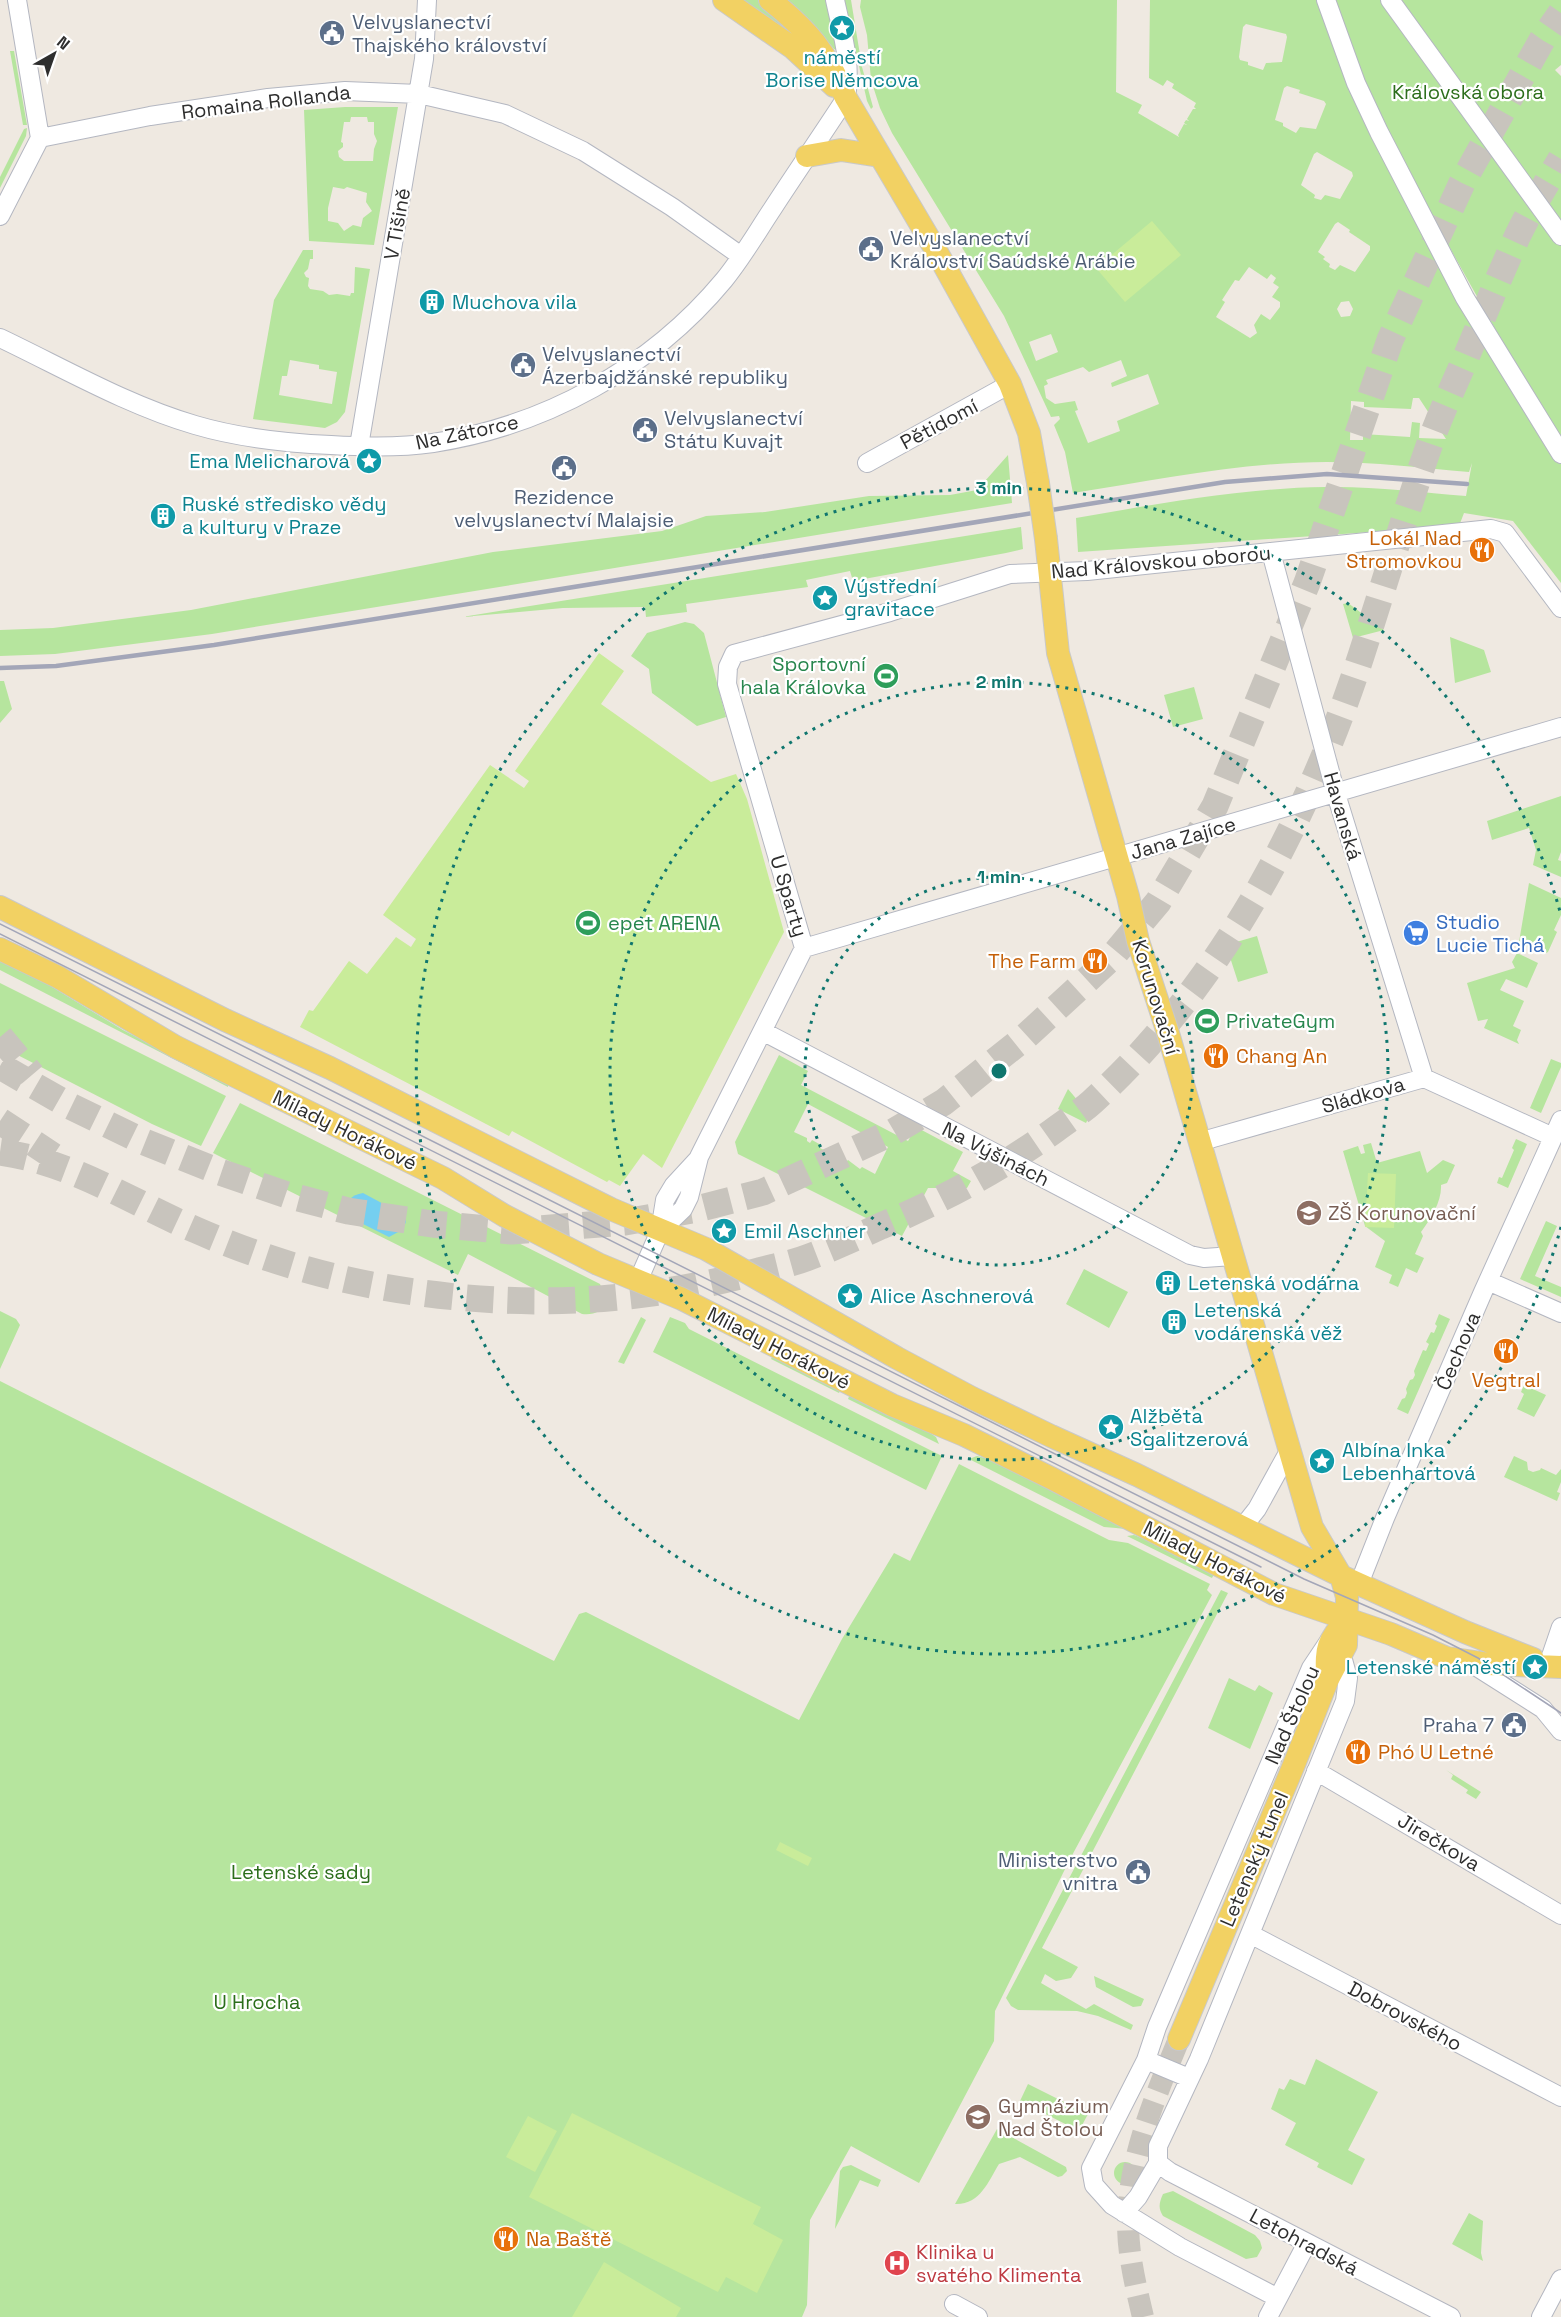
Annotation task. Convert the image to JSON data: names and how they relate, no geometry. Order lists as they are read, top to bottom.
{
  "streets": {
    "main road": ["Korunovační", "Milady Horákové", "Letenský tunel"],
    "street": [
      "Romaina Rollanda",
      "V Tišině",
      "Pětidomí",
      "Na Zátorce",
      "Nad Královskou oborou",
      "Havanská",
      "Jana Zajíce",
      "U Sparty",
      "Sládkova",
      "Na Výšinách",
      "Čechova",
      "Nad Štolou",
      "Jirečkova",
      "Dobrovského",
      "Letohradská"
    ]
  },
  "crossings": [
    ["Romaina Rollanda", "V Tišině"],
    ["Romaina Rollanda", "Na Zátorce"],
    ["V Tišině", "Na Zátorce"],
    ["Pětidomí", "Korunovační"],
    ["Na Zátorce", "Korunovační"],
    ["Nad Královskou oborou", "Havanská"],
    ["Nad Královskou oborou", "U Sparty"],
    ["Nad Královskou oborou", "Korunovační"],
    ["Havanská", "Jana Zajíce"],
    ["Havanská", "Sládkova"],
    ["Jana Zajíce", "U Sparty"],
    ["Jana Zajíce", "Korunovační"],
    ["U Sparty", "Milady Horákové"],
    ["U Sparty", "Na Výšinách"],
    ["Korunovační", "Sládkova"],
    ["Korunovační", "Milady Horákové"],
    ["Korunovační", "Na Výšinách"],
    ["Korunovační", "Čechova"],
    ["Korunovační", "Letenský tunel"],
    ["Sládkova", "Čechova"],
    ["Milady Horákové", "Letenský tunel"],
    ["Nad Štolou", "Jirečkova"],
    ["Nad Štolou", "Letenský tunel"],
    ["Nad Štolou", "Dobrovského"],
    ["Nad Štolou", "Letohradská"]
  ],
  "parks": ["Královská obora", "Letenské sady", "U Hrocha"],
  "places": {
    "place": [
      "náměstí Borise Němcova",
      "Ema Melicharová",
      "Výstřední gravitace",
      "Emil Aschner",
      "Alice Aschnerová",
      "Alžběta Sgalitzerová",
      "Albína Inka Lebenhartová",
      "Letenské náměstí"
    ],
    "public building": [
      "Velvyslanectví Thajského království",
      "Velvyslanectví Království Saúdské Arábie",
      "Velvyslanectví Ázerbajdžánské republiky",
      "Velvyslanectví Státu Kuvajt",
      "Rezidence velvyslanectví Malajsie",
      "Praha 7",
      "Ministerstvo vnitra"
    ],
    "building": [
      "Muchova vila",
      "Ruské středisko vědy a kultury v Praze",
      "Letenská vodárna",
      "Letenská vodárenská věž"
    ],
    "restaurant": [
      "Lokál Nad Stromovkou",
      "The Farm",
      "Chang An",
      "Vegtral",
      "Phó U Letné",
      "Na Baště"
    ],
    "sports": ["Sportovní hala Královka", "epet ARENA", "PrivateGym"],
    "supermarket": ["Studio Lucie Tichá"],
    "school or university": ["ZŠ Korunovační", "Gymnázium Nad Štolou"],
    "hospital": ["Klinika u svatého Klimenta"]
  },
  "north": "top right",
  "rings": ["3 min", "2 min", "1 min"]
}
